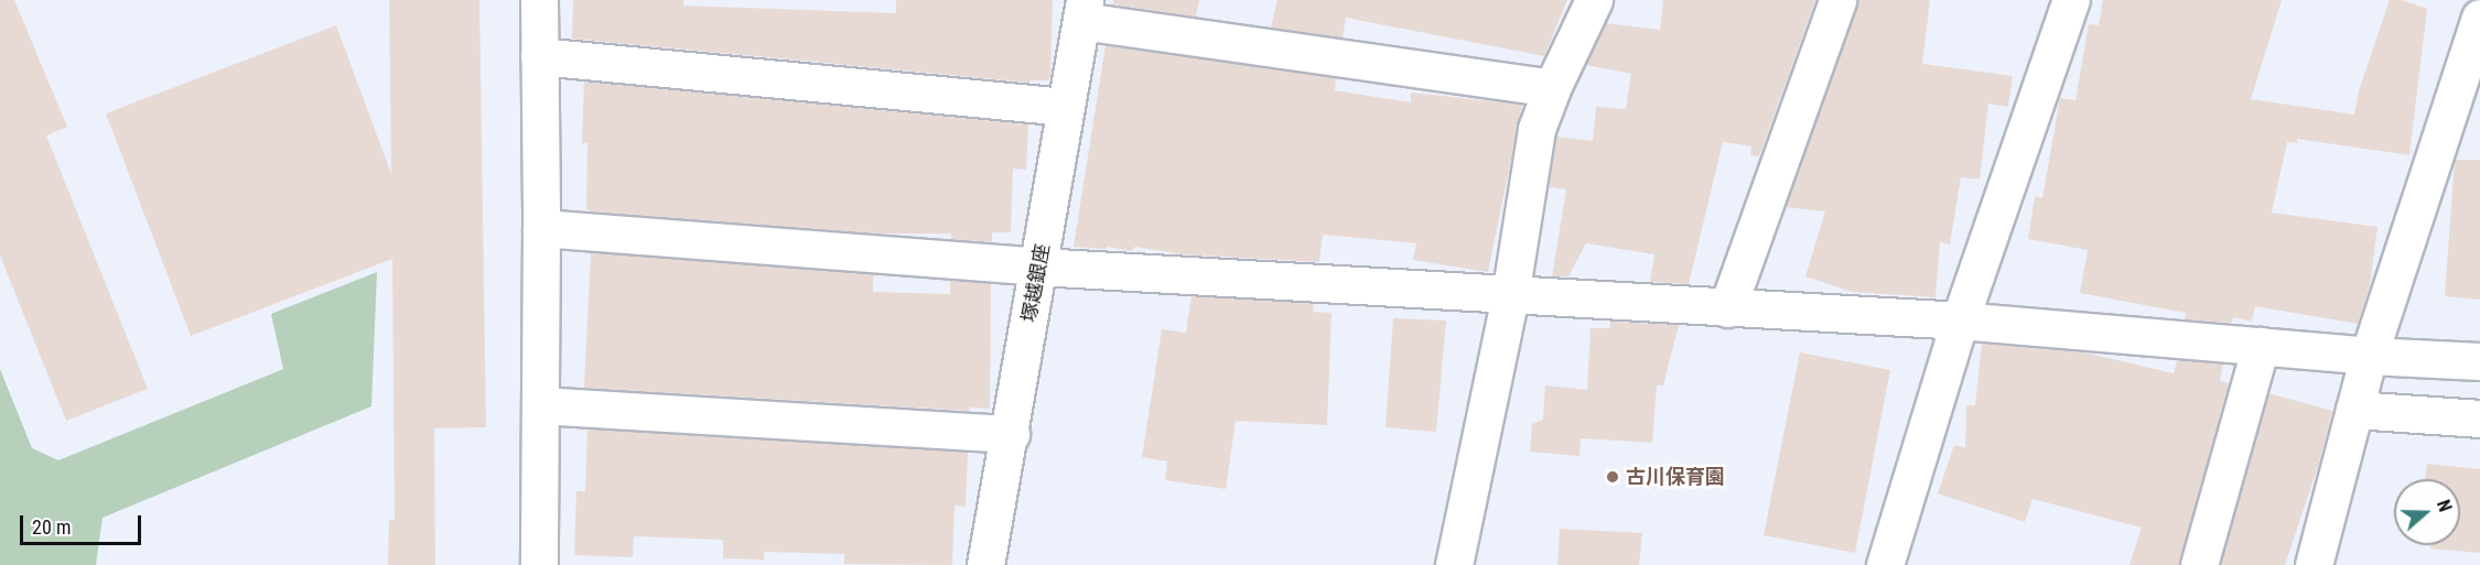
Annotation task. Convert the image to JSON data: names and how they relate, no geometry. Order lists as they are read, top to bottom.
{
  "streets": {
    "street": ["塚越銀座"]
  },
  "places": ["古川保育園"],
  "scale_bar": "20 m",
  "north": "right"
}
